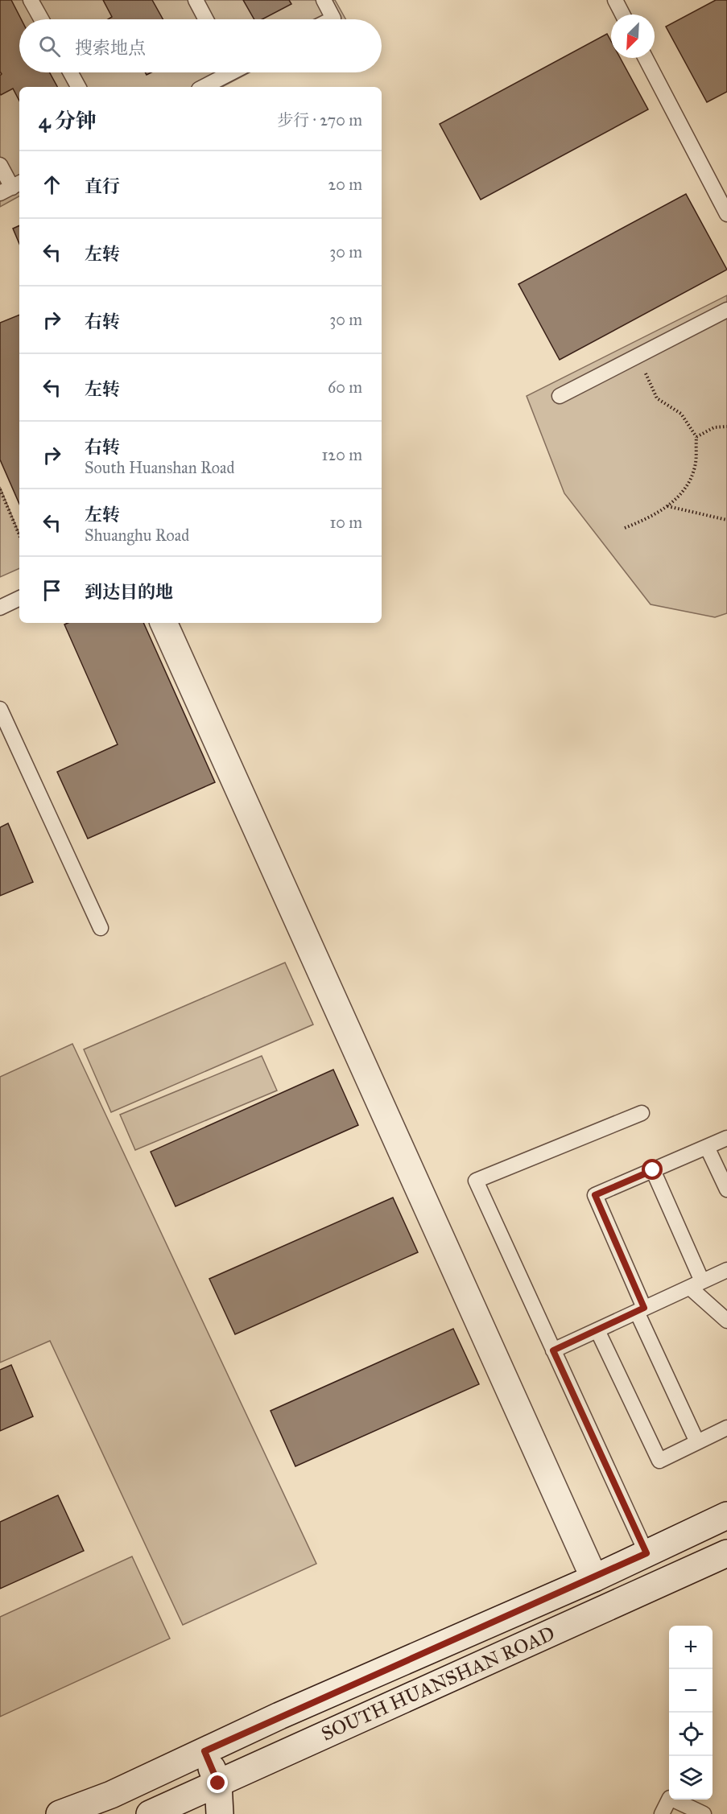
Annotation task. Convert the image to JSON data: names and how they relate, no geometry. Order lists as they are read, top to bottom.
{
  "streets": {
    "main road": ["SOUTH HUANSHAN ROAD"]
  },
  "north": "bottom left",
  "page": {
    "search": "搜索地点",
    "heading": ["4 分钟", "步行 · 270 m"],
    "list": [
      ["直行", "20 m"],
      ["左转", "30 m"],
      ["右转", "30 m"],
      ["左转", "60 m"],
      ["右转", "South Huanshan Road", "120 m"],
      ["左转", "Shuanghu Road", "10 m"],
      "到达目的地"
    ],
    "map_buttons": ["+", "−"]
  }
}
